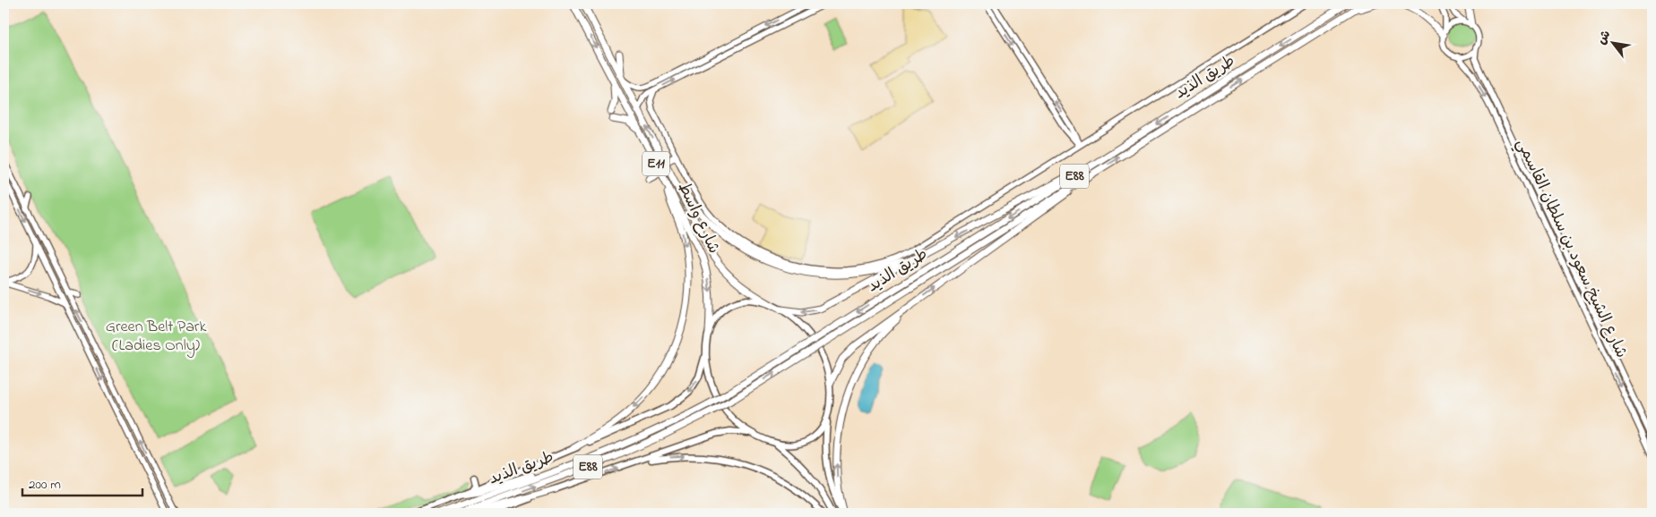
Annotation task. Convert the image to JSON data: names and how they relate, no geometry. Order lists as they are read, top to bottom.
{
  "streets": {
    "highway": [
      "طريق الذيد",
      "E11",
      "E88",
      "شارع واسط"
    ],
    "main road": ["شارع الشيخ سعود بن سلطان القاسمي"]
  },
  "parks": ["Green Belt Park (Ladies Only)"],
  "scale_bar": "200 m",
  "north": "top left"
}
